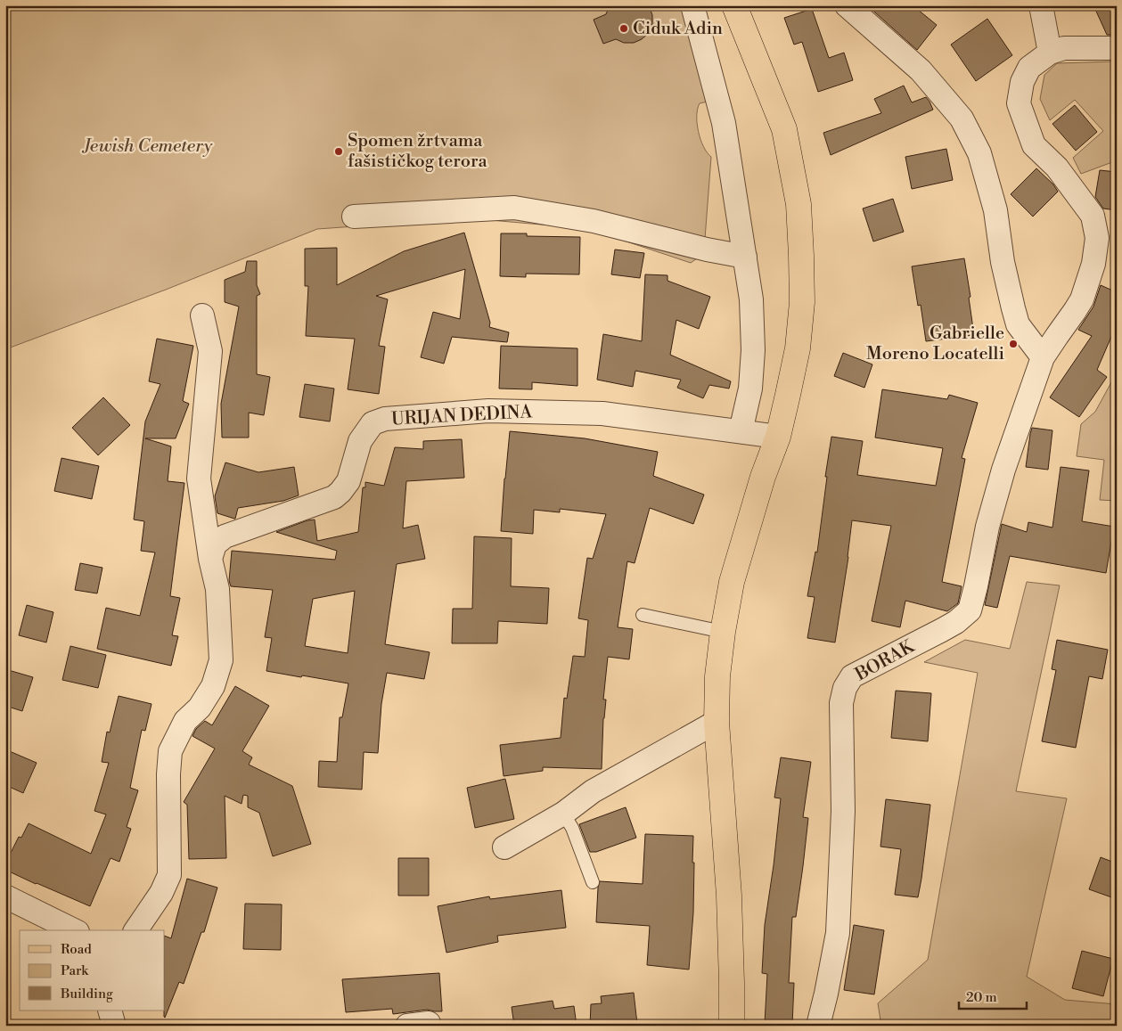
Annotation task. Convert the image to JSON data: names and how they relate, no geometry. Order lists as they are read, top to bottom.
{
  "streets": {
    "street": ["URIJAN DEDINA", "BORAK"]
  },
  "parks": ["Jewish Cemetery"],
  "places": ["Ciduk Adin", "Spomen žrtvama fašističkog terora", "Gabrielle Moreno Locatelli"],
  "legend": ["Road", "Park", "Building"],
  "scale_bar": "20 m"
}
